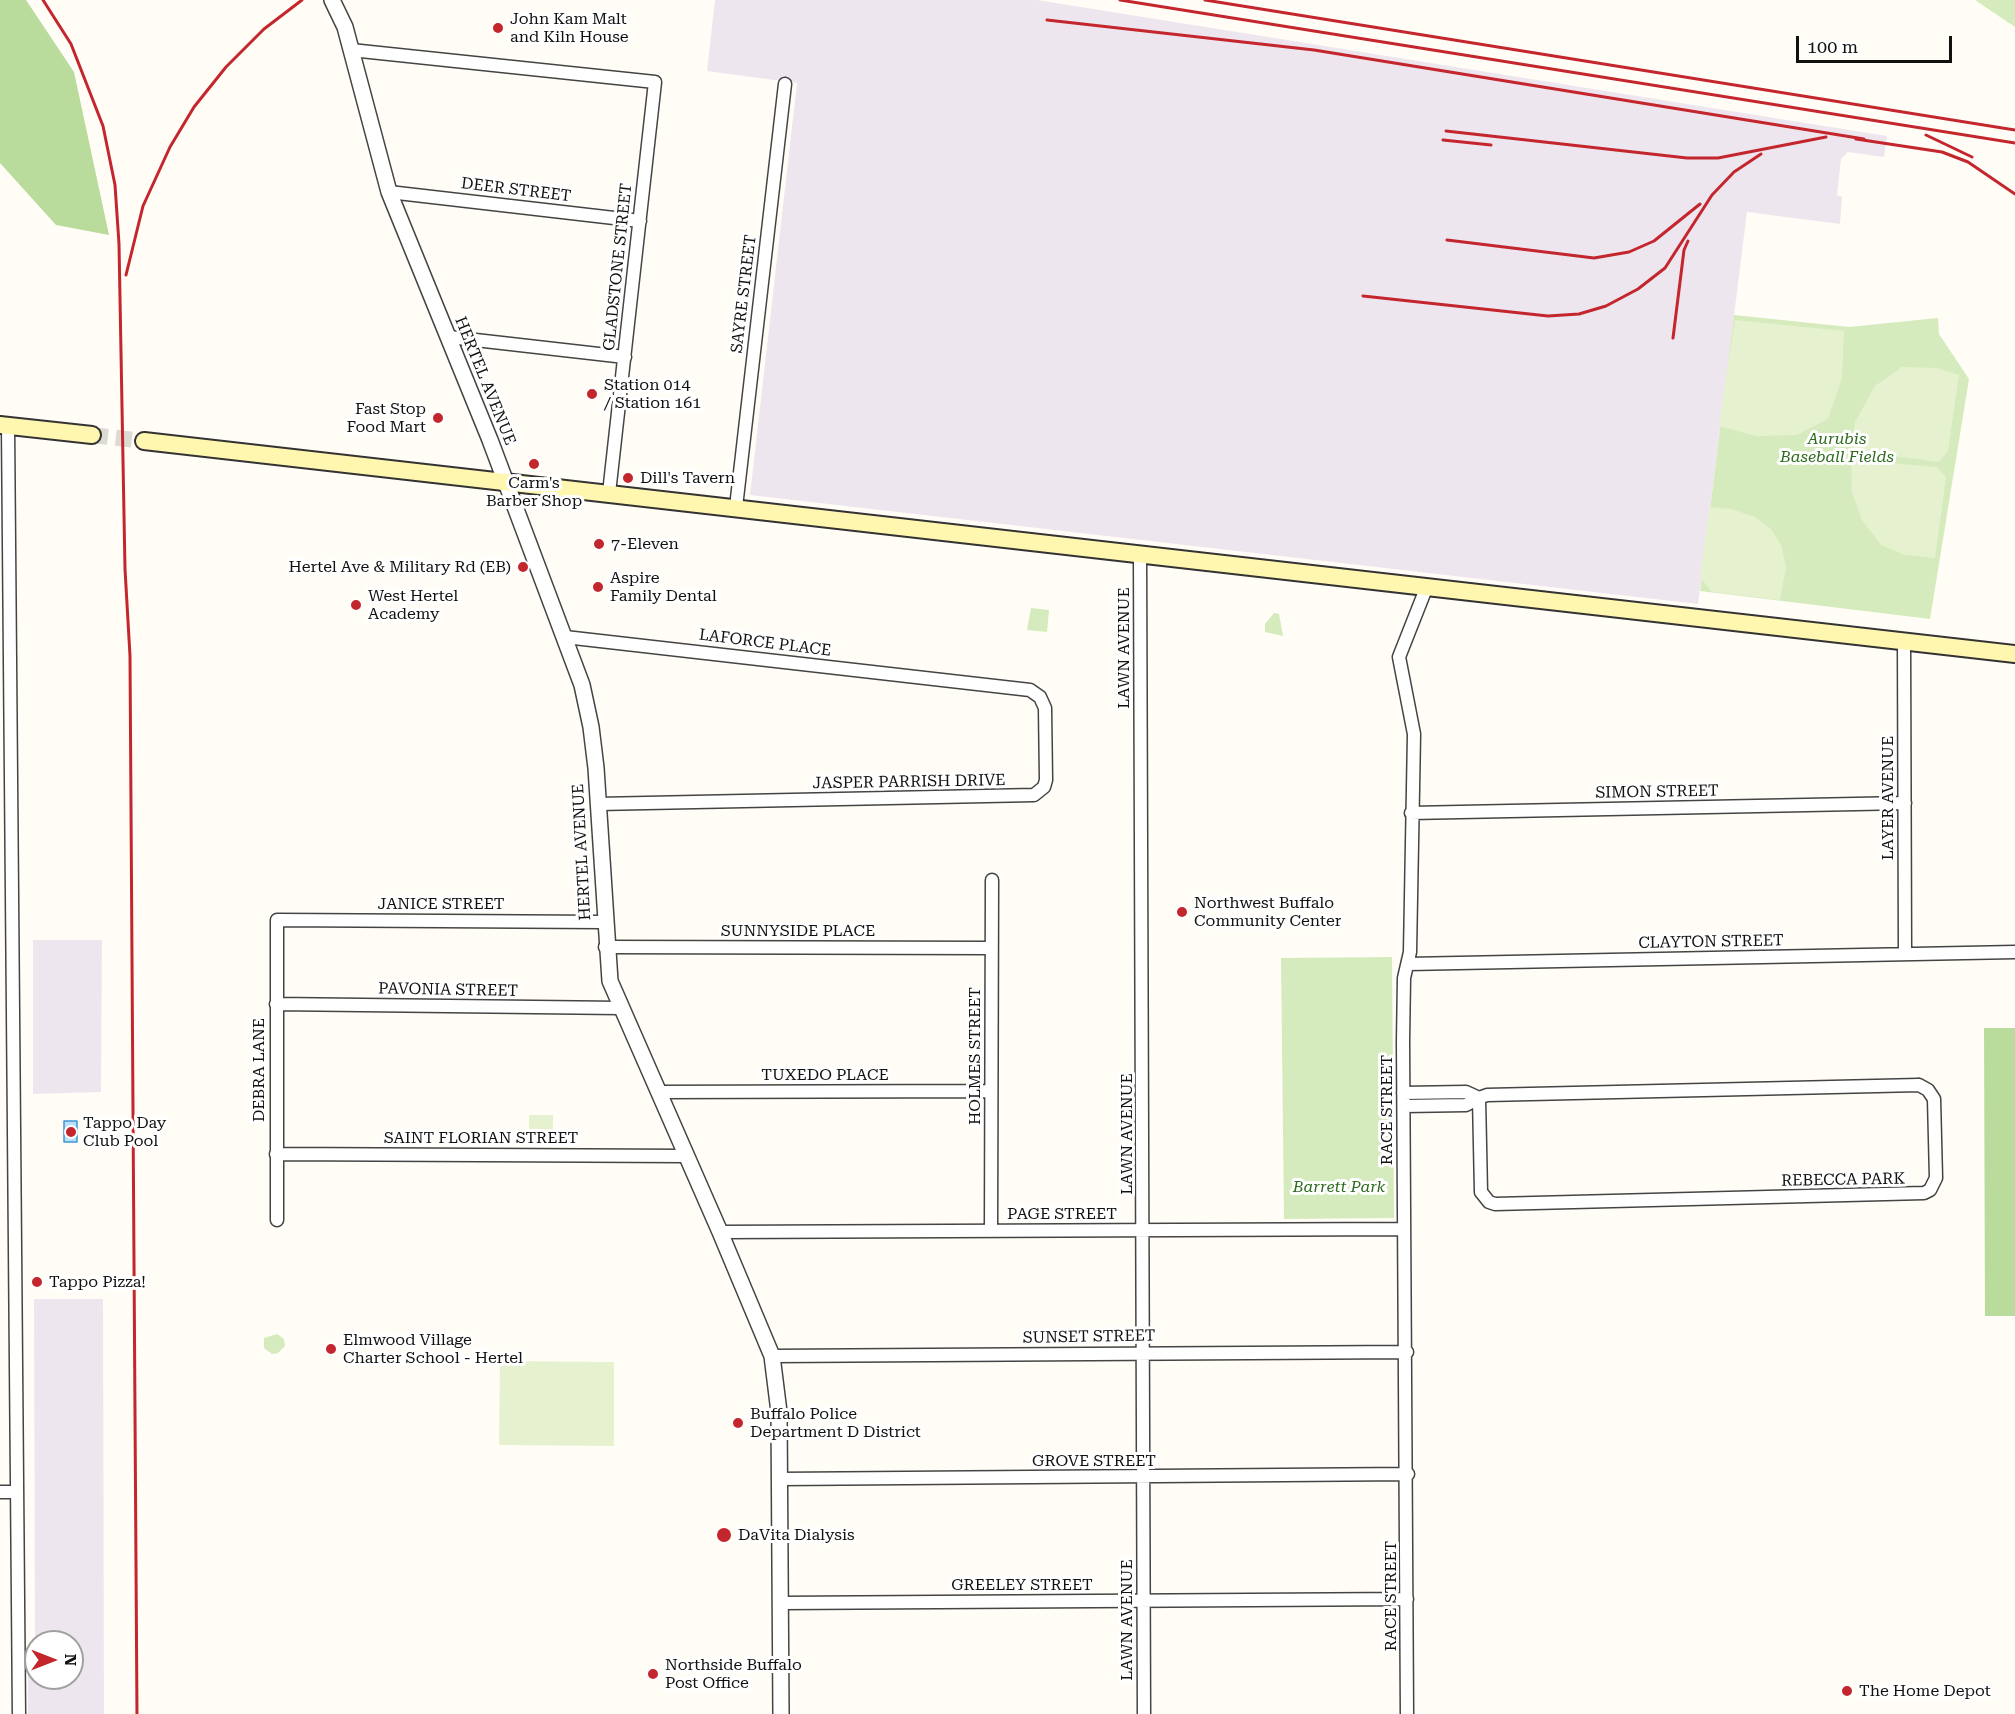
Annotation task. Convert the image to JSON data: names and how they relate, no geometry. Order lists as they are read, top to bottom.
{
  "streets": {
    "street": [
      "DEER STREET",
      "GLADSTONE STREET",
      "SAYRE STREET",
      "HERTEL AVENUE",
      "LAFORCE PLACE",
      "LAWN AVENUE",
      "JASPER PARRISH DRIVE",
      "SIMON STREET",
      "LAYER AVENUE",
      "JANICE STREET",
      "SUNNYSIDE PLACE",
      "CLAYTON STREET",
      "PAVONIA STREET",
      "HOLMES STREET",
      "DEBRA LANE",
      "TUXEDO PLACE",
      "RACE STREET",
      "SAINT FLORIAN STREET",
      "REBECCA PARK",
      "PAGE STREET",
      "SUNSET STREET",
      "GROVE STREET",
      "GREELEY STREET"
    ]
  },
  "crossings": [
    ["DEER STREET", "GLADSTONE STREET"],
    ["DEER STREET", "HERTEL AVENUE"],
    ["GLADSTONE STREET", "HERTEL AVENUE"],
    ["HERTEL AVENUE", "LAFORCE PLACE"],
    ["HERTEL AVENUE", "JASPER PARRISH DRIVE"],
    ["HERTEL AVENUE", "JANICE STREET"],
    ["HERTEL AVENUE", "SUNNYSIDE PLACE"],
    ["HERTEL AVENUE", "PAVONIA STREET"],
    ["HERTEL AVENUE", "TUXEDO PLACE"],
    ["HERTEL AVENUE", "SAINT FLORIAN STREET"],
    ["HERTEL AVENUE", "PAGE STREET"],
    ["HERTEL AVENUE", "SUNSET STREET"],
    ["HERTEL AVENUE", "GROVE STREET"],
    ["HERTEL AVENUE", "GREELEY STREET"],
    ["LAFORCE PLACE", "JASPER PARRISH DRIVE"],
    ["LAWN AVENUE", "PAGE STREET"],
    ["LAWN AVENUE", "SUNSET STREET"],
    ["LAWN AVENUE", "GROVE STREET"],
    ["LAWN AVENUE", "GREELEY STREET"],
    ["SIMON STREET", "LAYER AVENUE"],
    ["SIMON STREET", "RACE STREET"],
    ["LAYER AVENUE", "CLAYTON STREET"],
    ["JANICE STREET", "DEBRA LANE"],
    ["SUNNYSIDE PLACE", "HOLMES STREET"],
    ["CLAYTON STREET", "RACE STREET"],
    ["PAVONIA STREET", "DEBRA LANE"],
    ["HOLMES STREET", "TUXEDO PLACE"],
    ["HOLMES STREET", "PAGE STREET"],
    ["DEBRA LANE", "SAINT FLORIAN STREET"],
    ["RACE STREET", "REBECCA PARK"],
    ["RACE STREET", "PAGE STREET"],
    ["RACE STREET", "SUNSET STREET"],
    ["RACE STREET", "GROVE STREET"],
    ["RACE STREET", "GREELEY STREET"]
  ],
  "parks": ["Aurubis Baseball Fields", "Barrett Park"],
  "places": [
    "John Kam Malt and Kiln House",
    "Station 014 / Station 161",
    "Fast Stop Food Mart",
    "Carm's Barber Shop",
    "Dill's Tavern",
    "7-Eleven",
    "Hertel Ave & Military Rd (EB)",
    "Aspire Family Dental",
    "West Hertel Academy",
    "Northwest Buffalo Community Center",
    "Tappo Day Club Pool",
    "Tappo Pizza!",
    "Elmwood Village Charter School - Hertel",
    "Buffalo Police Department D District",
    "DaVita Dialysis",
    "Northside Buffalo Post Office",
    "The Home Depot"
  ],
  "scale_bar": "100 m",
  "north": "right"
}
